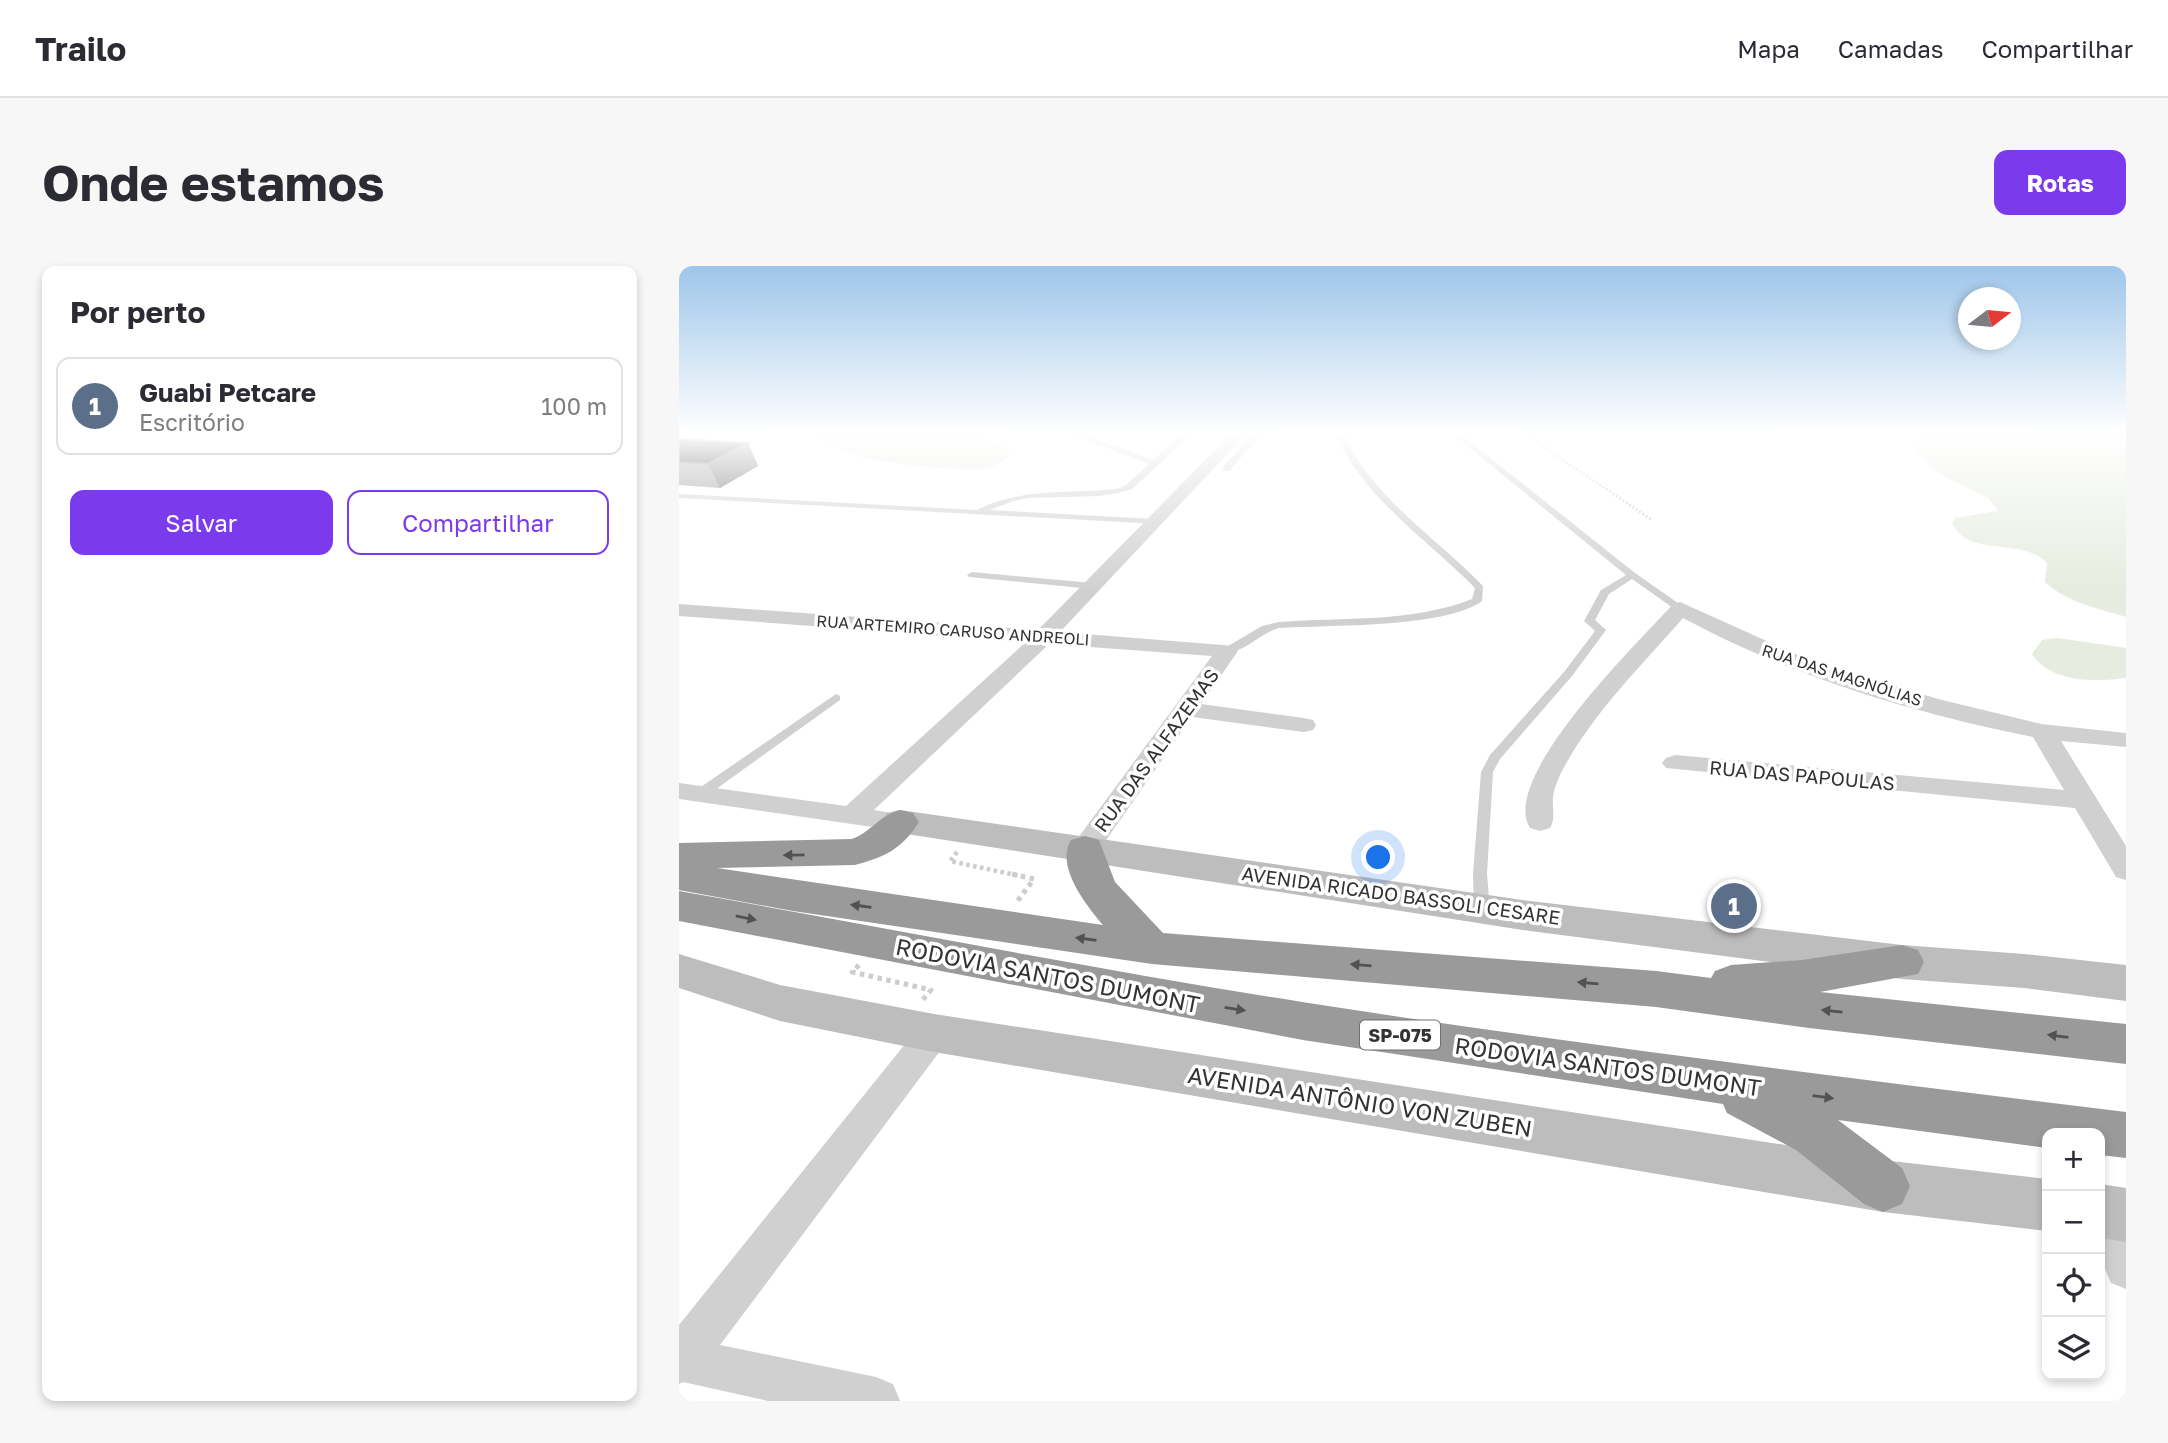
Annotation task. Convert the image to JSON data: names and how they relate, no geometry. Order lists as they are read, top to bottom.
{
  "streets": {
    "highway": ["RODOVIA SANTOS DUMONT", "SP-075"],
    "street": [
      "RUA ARTEMIRO CARUSO ANDREOLI",
      "RUA DAS MAGNÓLIAS",
      "RUA DAS ALFAZEMAS",
      "RUA DAS PAPOULAS",
      "AVENIDA RICADO BASSOLI CESARE",
      "AVENIDA ANTÔNIO VON ZUBEN"
    ]
  },
  "crossings": [
    ["RUA ARTEMIRO CARUSO ANDREOLI", "RUA DAS ALFAZEMAS"],
    ["RUA DAS ALFAZEMAS", "AVENIDA RICADO BASSOLI CESARE"]
  ],
  "north": "right",
  "page": {
    "header": "Trailo",
    "nav": ["Mapa", "Camadas", "Compartilhar"],
    "buttons": [
      "Rotas",
      ["Salvar", "Compartilhar"]
    ],
    "title": "Onde estamos",
    "heading": "Por perto",
    "list": [
      {
        "mark": "1",
        "name": "Guabi Petcare",
        "note": "Escritório",
        "value": "100 m"
      }
    ],
    "pins": "1",
    "map_buttons": ["+", "−"]
  }
}
